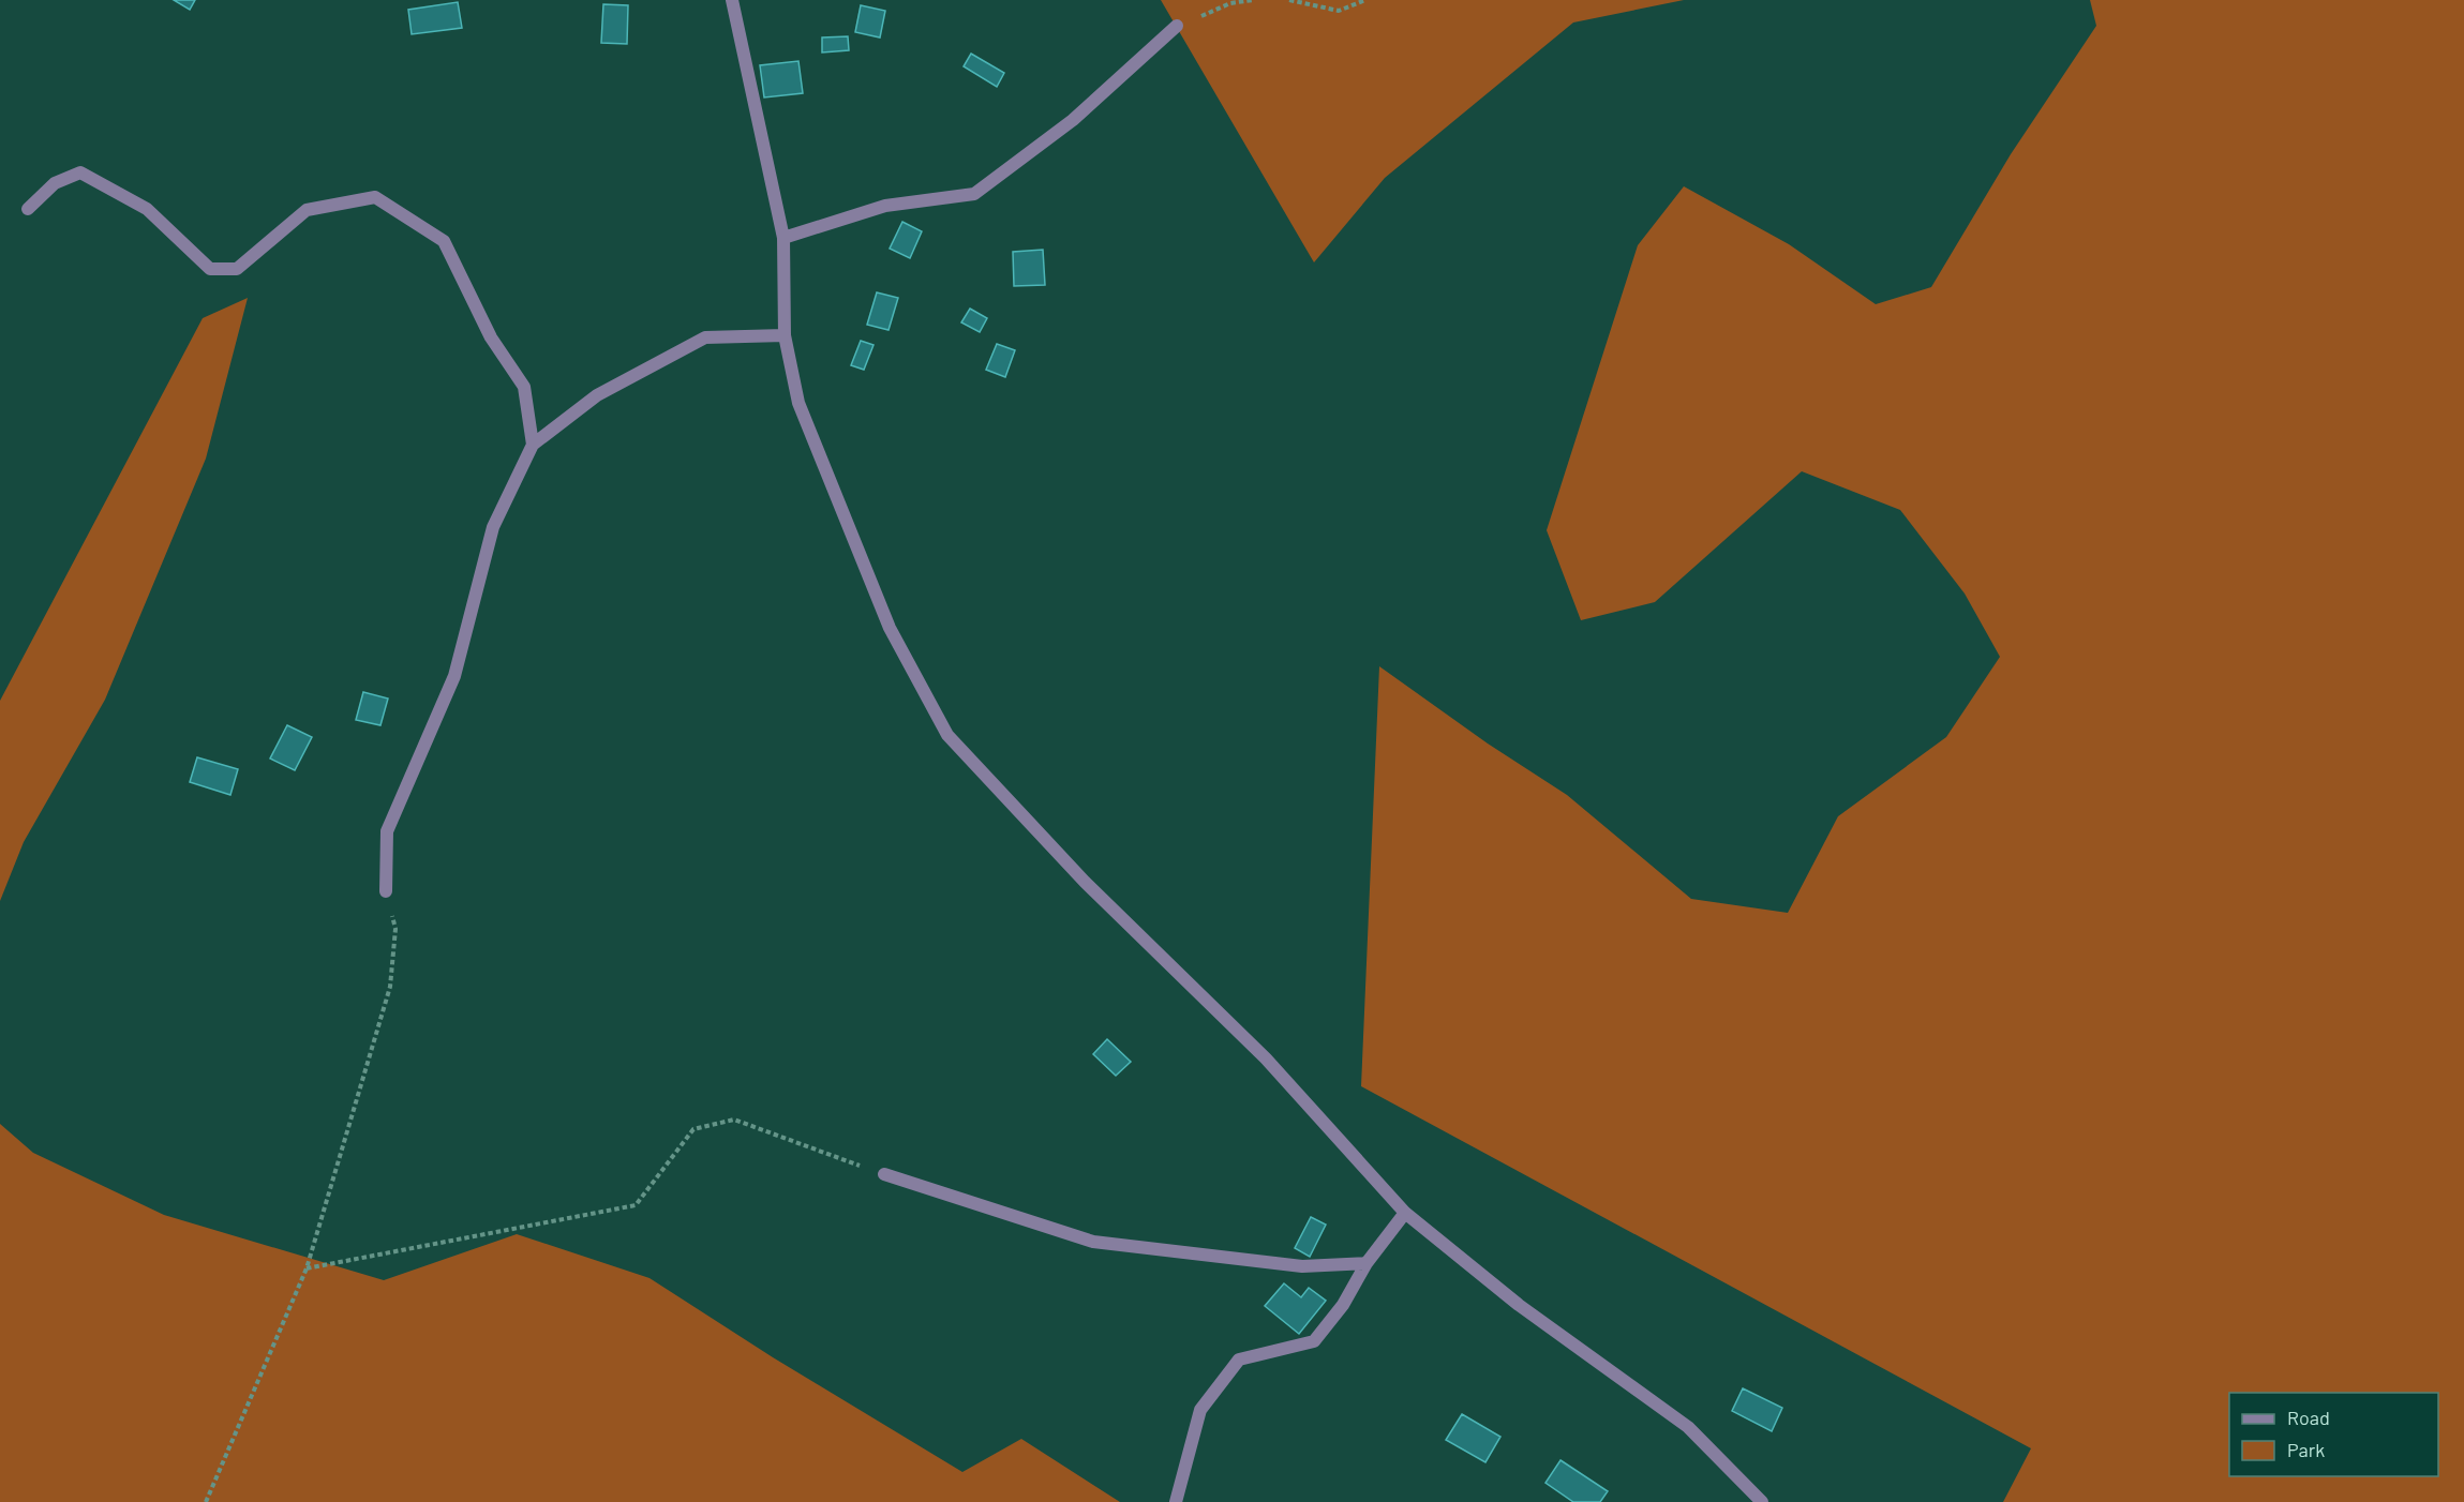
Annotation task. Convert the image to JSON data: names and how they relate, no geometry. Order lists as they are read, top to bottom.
{
  "legend": ["Road", "Park"]
}
